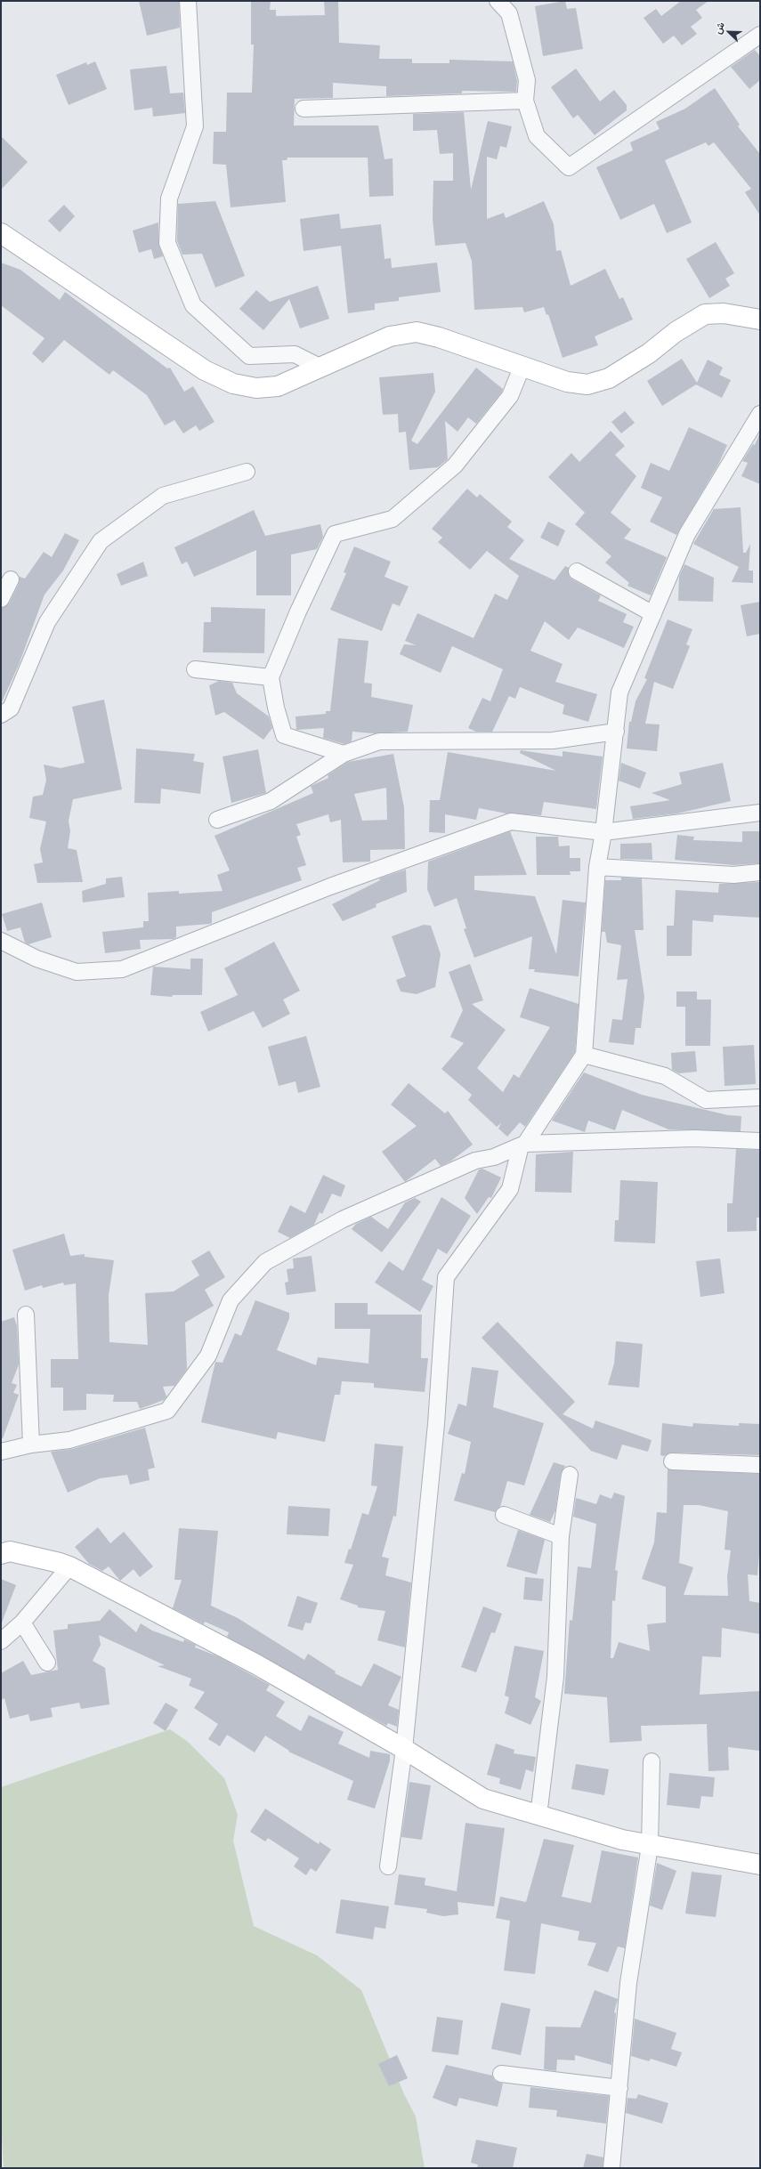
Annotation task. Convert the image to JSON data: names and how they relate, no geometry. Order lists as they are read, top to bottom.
{
  "north": "top left"
}
